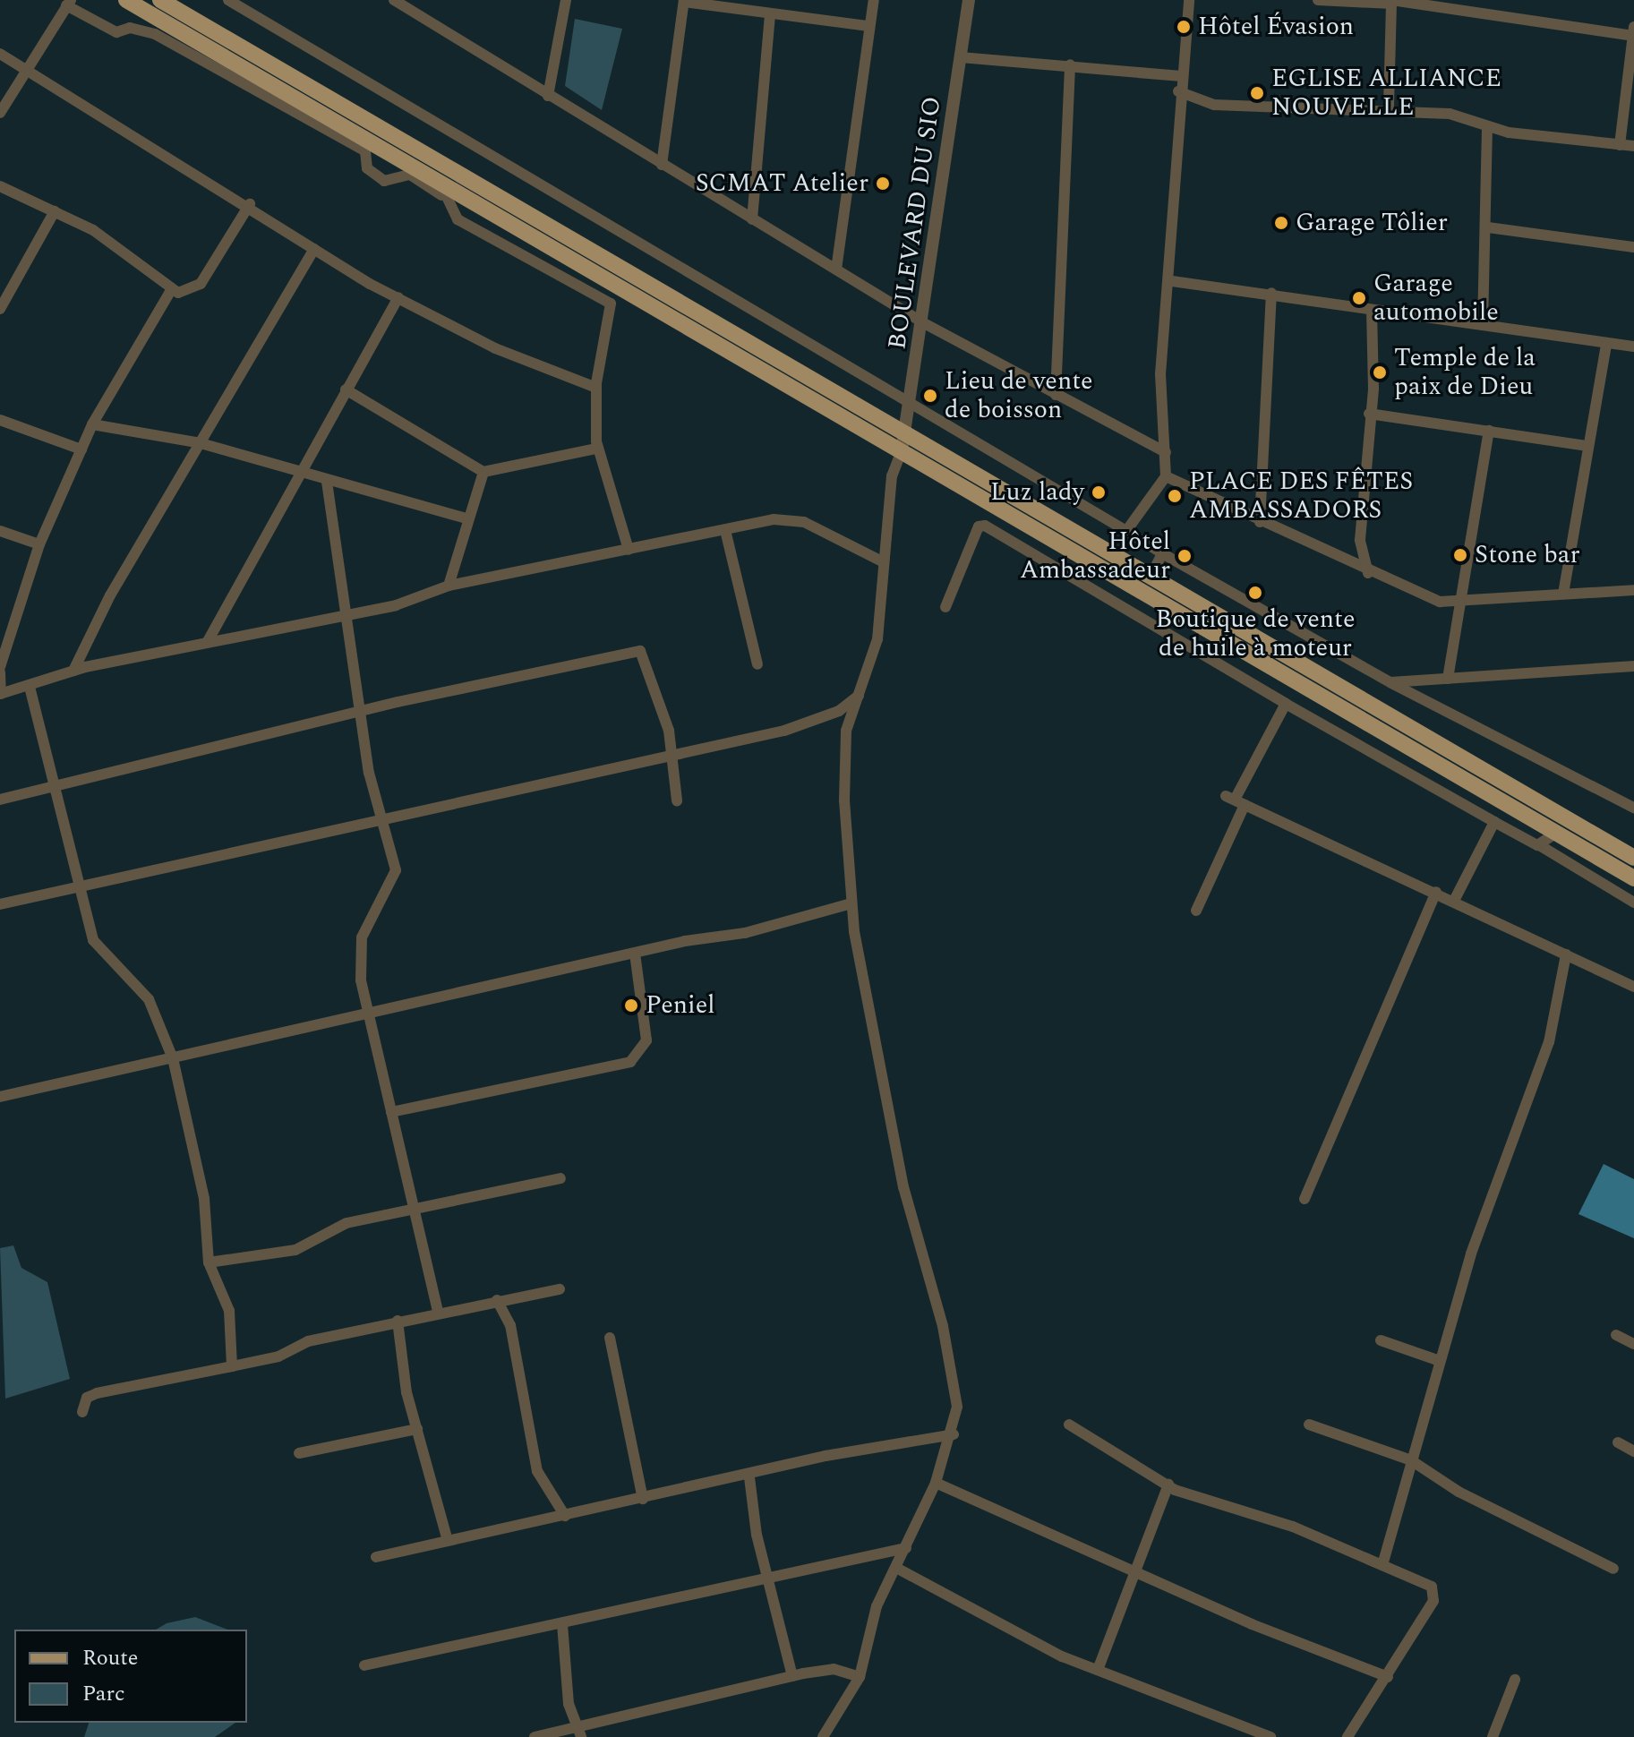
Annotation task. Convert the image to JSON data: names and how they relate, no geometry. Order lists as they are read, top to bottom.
{
  "streets": {
    "street": ["BOULEVARD DU SIO"]
  },
  "places": [
    "Hôtel Évasion",
    "EGLISE ALLIANCE NOUVELLE",
    "SCMAT Atelier",
    "Garage Tôlier",
    "Garage automobile",
    "Temple de la paix de Dieu",
    "Lieu de vente de boisson",
    "Luz lady",
    "PLACE DES FÊTES AMBASSADORS",
    "Stone bar",
    "Hôtel Ambassadeur",
    "Boutique de vente de huile à moteur",
    "Peniel"
  ],
  "legend": ["Route", "Parc"]
}
